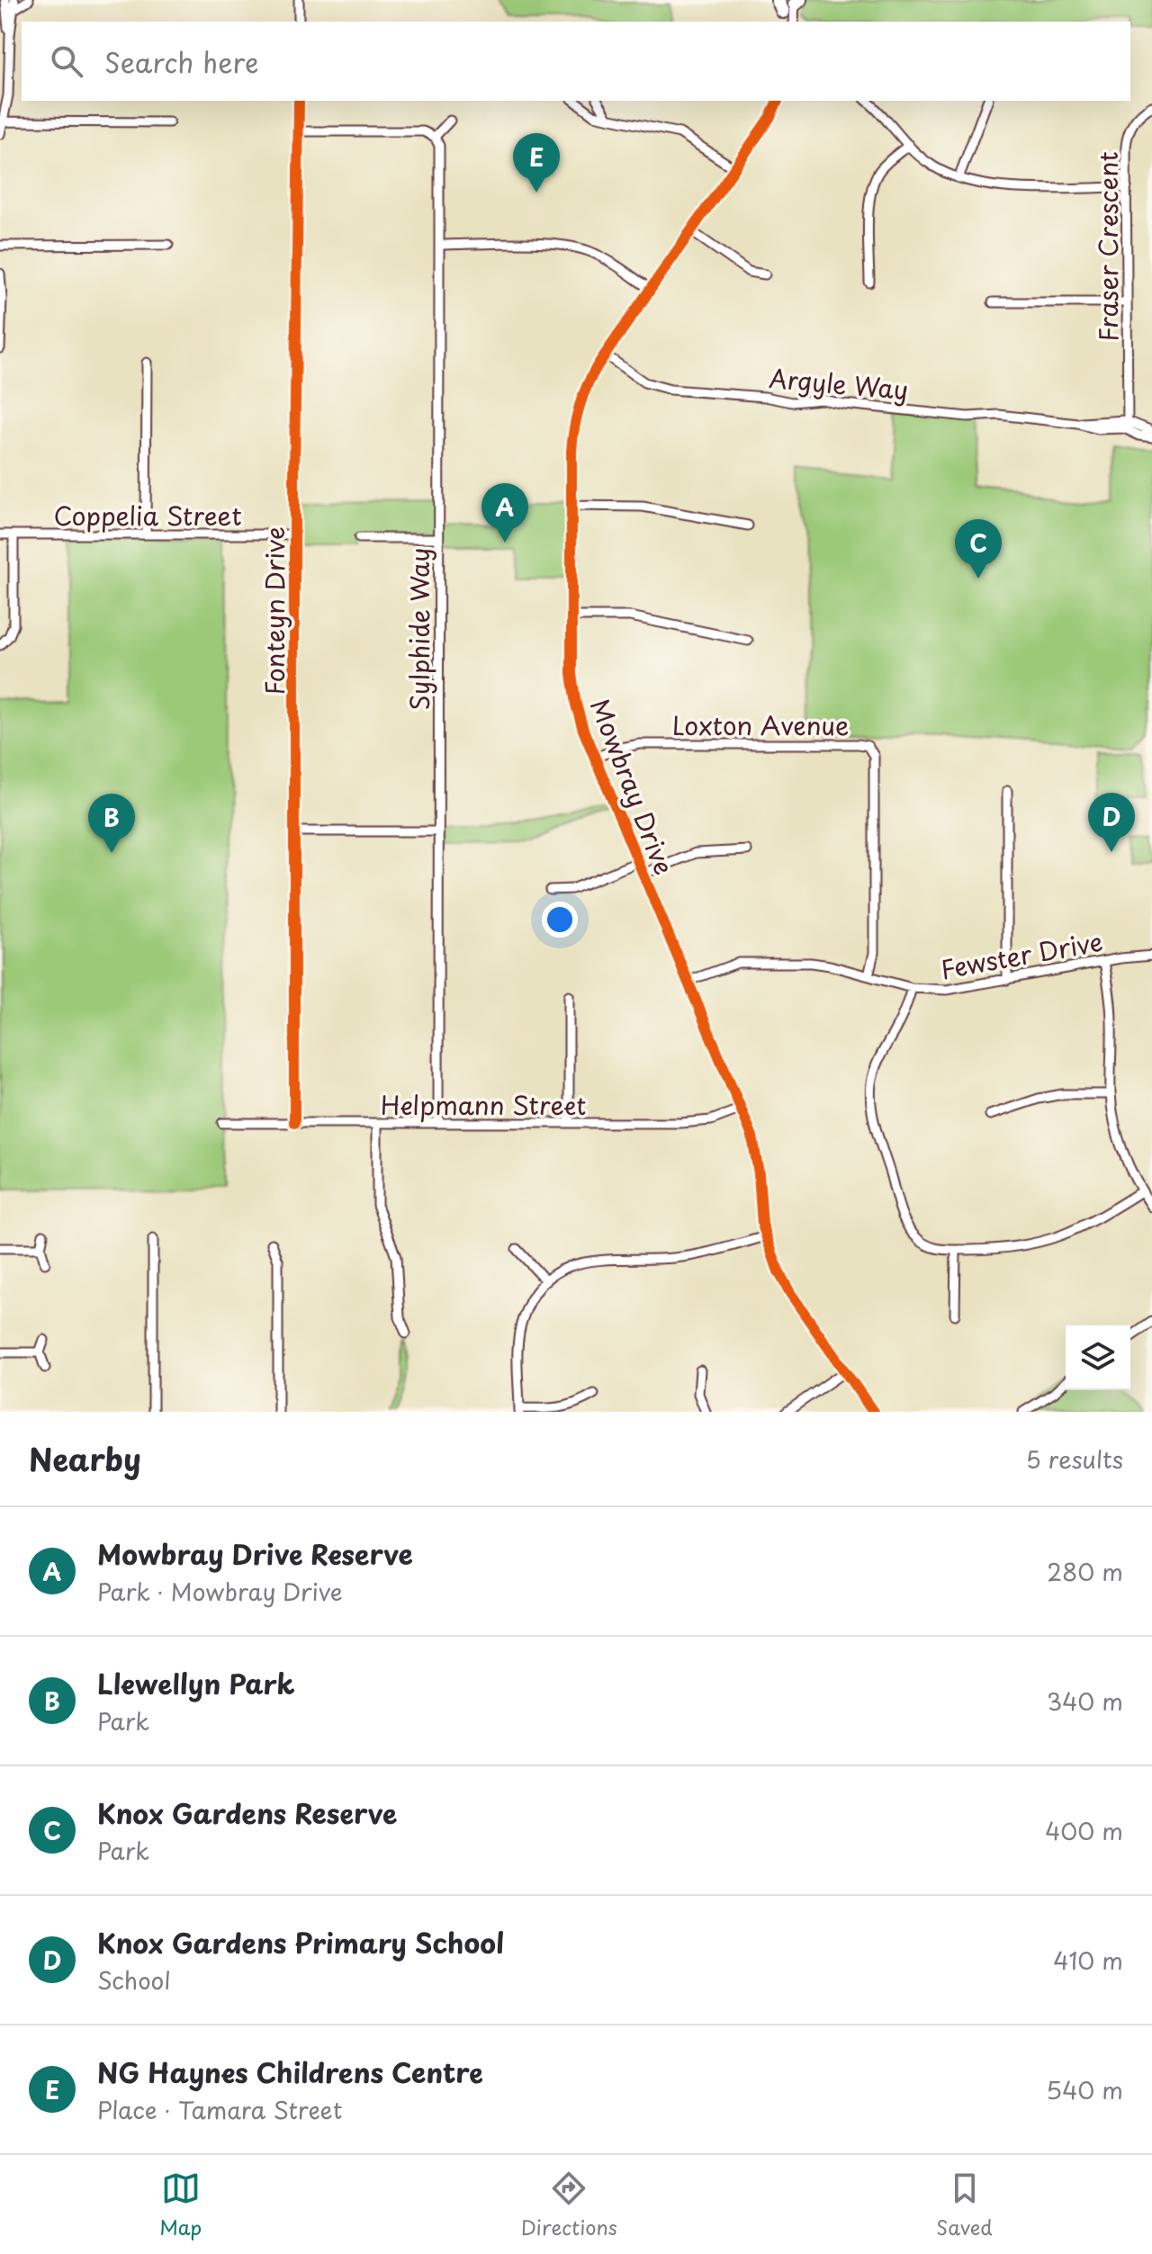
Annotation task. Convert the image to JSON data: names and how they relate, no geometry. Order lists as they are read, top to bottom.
{
  "streets": {
    "street": [
      "Fraser Crescent",
      "Argyle Way",
      "Coppelia Street",
      "Fonteyn Drive",
      "Sylphide Way",
      "Loxton Avenue",
      "Mowbray Drive",
      "Fewster Drive",
      "Helpmann Street"
    ]
  },
  "crossings": [
    ["Fraser Crescent", "Argyle Way"],
    ["Argyle Way", "Mowbray Drive"],
    ["Coppelia Street", "Fonteyn Drive"],
    ["Fonteyn Drive", "Helpmann Street"],
    ["Sylphide Way", "Helpmann Street"],
    ["Loxton Avenue", "Mowbray Drive"],
    ["Loxton Avenue", "Fewster Drive"],
    ["Mowbray Drive", "Fewster Drive"],
    ["Mowbray Drive", "Helpmann Street"]
  ],
  "page": {
    "search": "Search here",
    "pins": [
      "E",
      "A",
      "C",
      "D",
      "B"
    ],
    "heading": ["Nearby", "5 results"],
    "list": [
      {
        "mark": "A",
        "name": "Mowbray Drive Reserve",
        "note": "Park · Mowbray Drive",
        "value": "280 m"
      },
      {
        "mark": "B",
        "name": "Llewellyn Park",
        "note": "Park",
        "value": "340 m"
      },
      {
        "mark": "C",
        "name": "Knox Gardens Reserve",
        "note": "Park",
        "value": "400 m"
      },
      {
        "mark": "D",
        "name": "Knox Gardens Primary School",
        "note": "School",
        "value": "410 m"
      },
      {
        "mark": "E",
        "name": "NG Haynes Childrens Centre",
        "note": "Place · Tamara Street",
        "value": "540 m"
      }
    ],
    "nav": ["Map", "Directions", "Saved"]
  }
}
